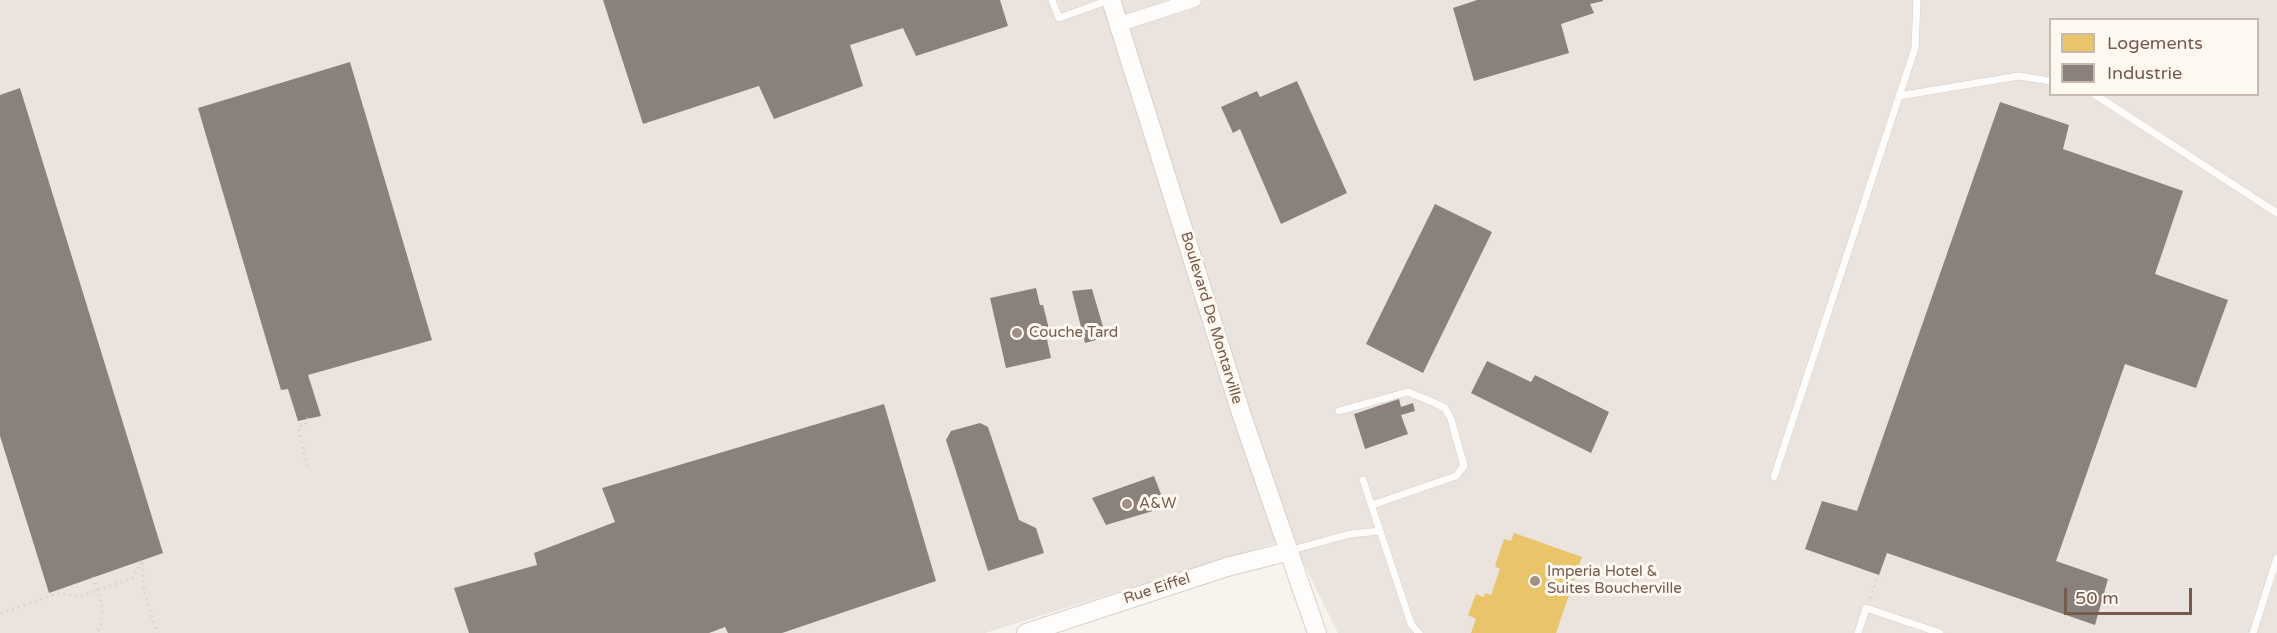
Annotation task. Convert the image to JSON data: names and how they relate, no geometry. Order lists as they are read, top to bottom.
{
  "streets": {
    "street": ["Boulevard De Montarville", "Rue Eiffel"]
  },
  "crossings": [
    ["Boulevard De Montarville", "Rue Eiffel"]
  ],
  "places": ["Couche Tard", "A&W", "Imperia Hotel & Suites Boucherville"],
  "legend": ["Logements", "Industrie"],
  "scale_bar": "50 m"
}
